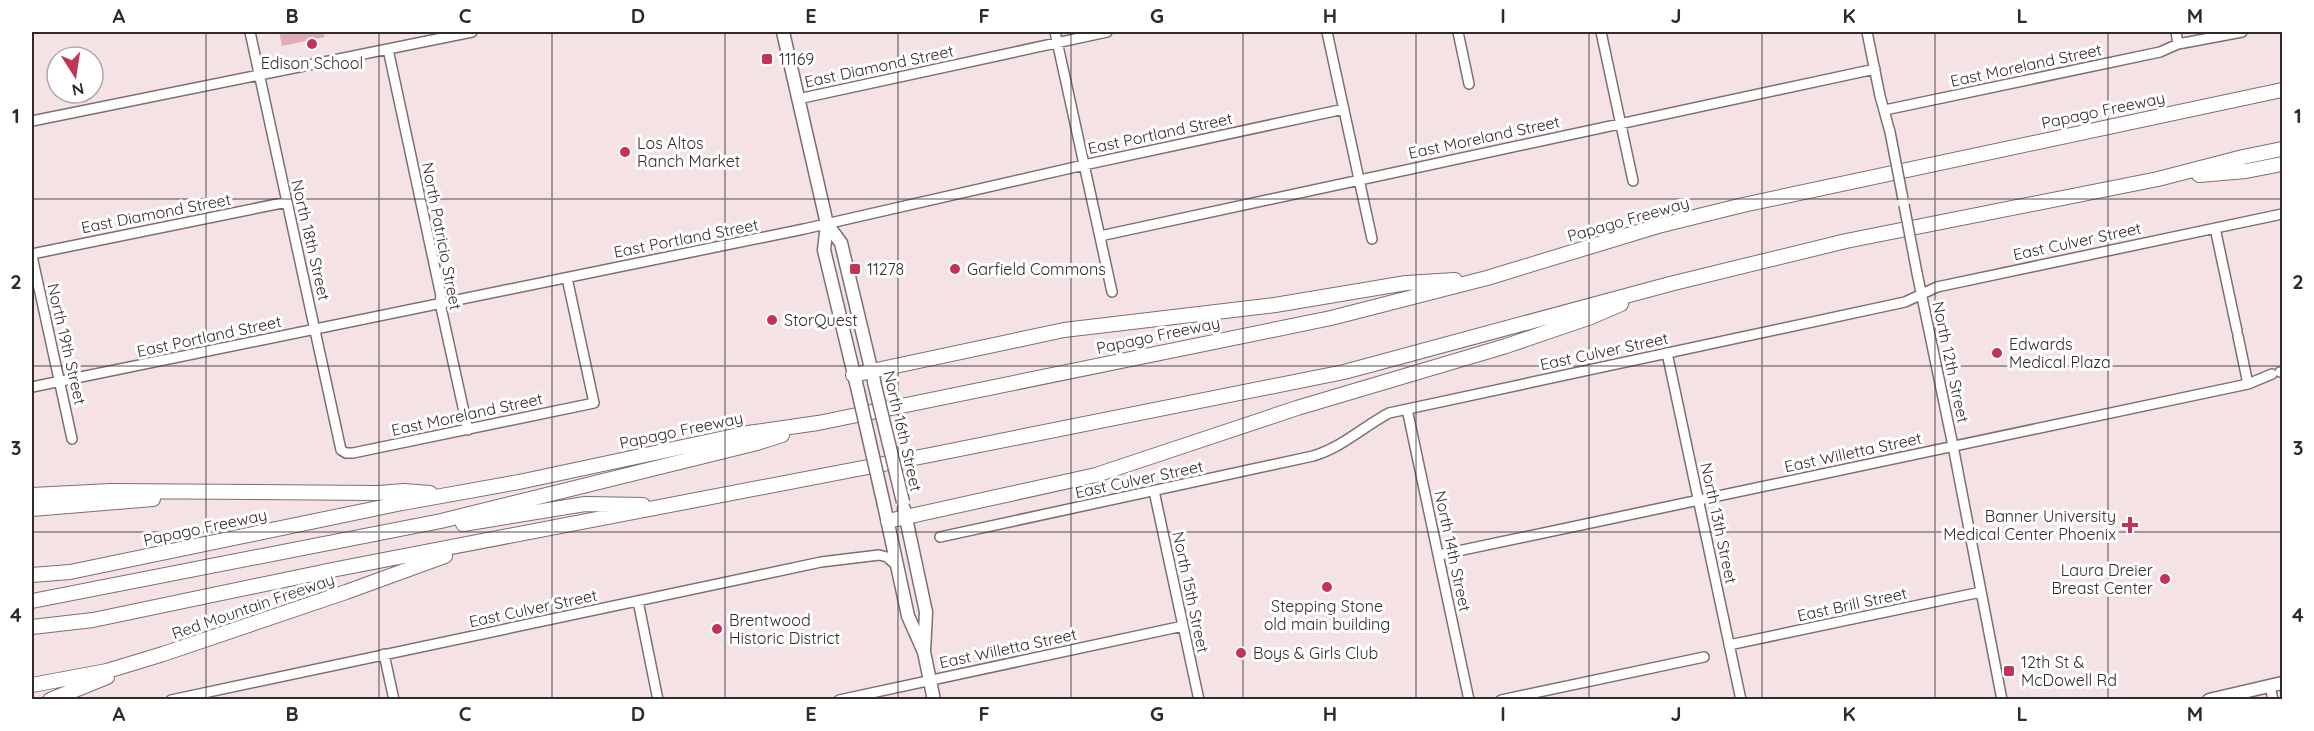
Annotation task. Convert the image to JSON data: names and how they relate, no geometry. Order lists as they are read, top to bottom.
{
  "streets": {
    "highway": ["Papago Freeway", "Red Mountain Freeway"],
    "main road": ["North 16th Street"],
    "street": [
      "East Moreland Street",
      "East Diamond Street",
      "East Portland Street",
      "North Patricio Street",
      "North 18th Street",
      "East Culver Street",
      "North 19th Street",
      "North 12th Street",
      "East Willetta Street",
      "North 13th Street",
      "North 14th Street",
      "North 15th Street",
      "East Brill Street"
    ]
  },
  "crossings": [
    ["East Moreland Street", "East Portland Street"],
    ["East Moreland Street", "North Patricio Street"],
    ["East Moreland Street", "North 18th Street"],
    ["East Moreland Street", "North 12th Street"],
    ["East Diamond Street", "North 18th Street"],
    ["East Diamond Street", "North 19th Street"],
    ["East Diamond Street", "North 16th Street"],
    ["East Portland Street", "North Patricio Street"],
    ["East Portland Street", "North 18th Street"],
    ["East Portland Street", "North 19th Street"],
    ["East Portland Street", "North 16th Street"],
    ["East Culver Street", "North 12th Street"],
    ["East Culver Street", "North 16th Street"],
    ["East Culver Street", "North 13th Street"],
    ["East Culver Street", "North 14th Street"],
    ["East Culver Street", "North 15th Street"],
    ["North 12th Street", "East Willetta Street"],
    ["North 12th Street", "East Brill Street"],
    ["North 16th Street", "East Willetta Street"],
    ["East Willetta Street", "North 13th Street"],
    ["East Willetta Street", "North 14th Street"],
    ["East Willetta Street", "North 15th Street"],
    ["North 13th Street", "East Brill Street"]
  ],
  "places": {
    "other": [
      "Edison School",
      "Los Altos Ranch Market",
      "Garfield Commons",
      "StorQuest",
      "Edwards Medical Plaza",
      "Laura Dreier Breast Center",
      "Stepping Stone old main building",
      "Brentwood Historic District",
      "Boys & Girls Club"
    ],
    "transit": ["11169", "11278", "12th St & McDowell Rd"],
    "health": ["Banner University Medical Center Phoenix"]
  },
  "north": "bottom",
  "grid": {
    "columns": [
      "A",
      "B",
      "C",
      "D",
      "E",
      "F",
      "G",
      "H",
      "I",
      "J",
      "K",
      "L",
      "M"
    ],
    "rows": [
      "1",
      "2",
      "3",
      "4"
    ]
  }
}
